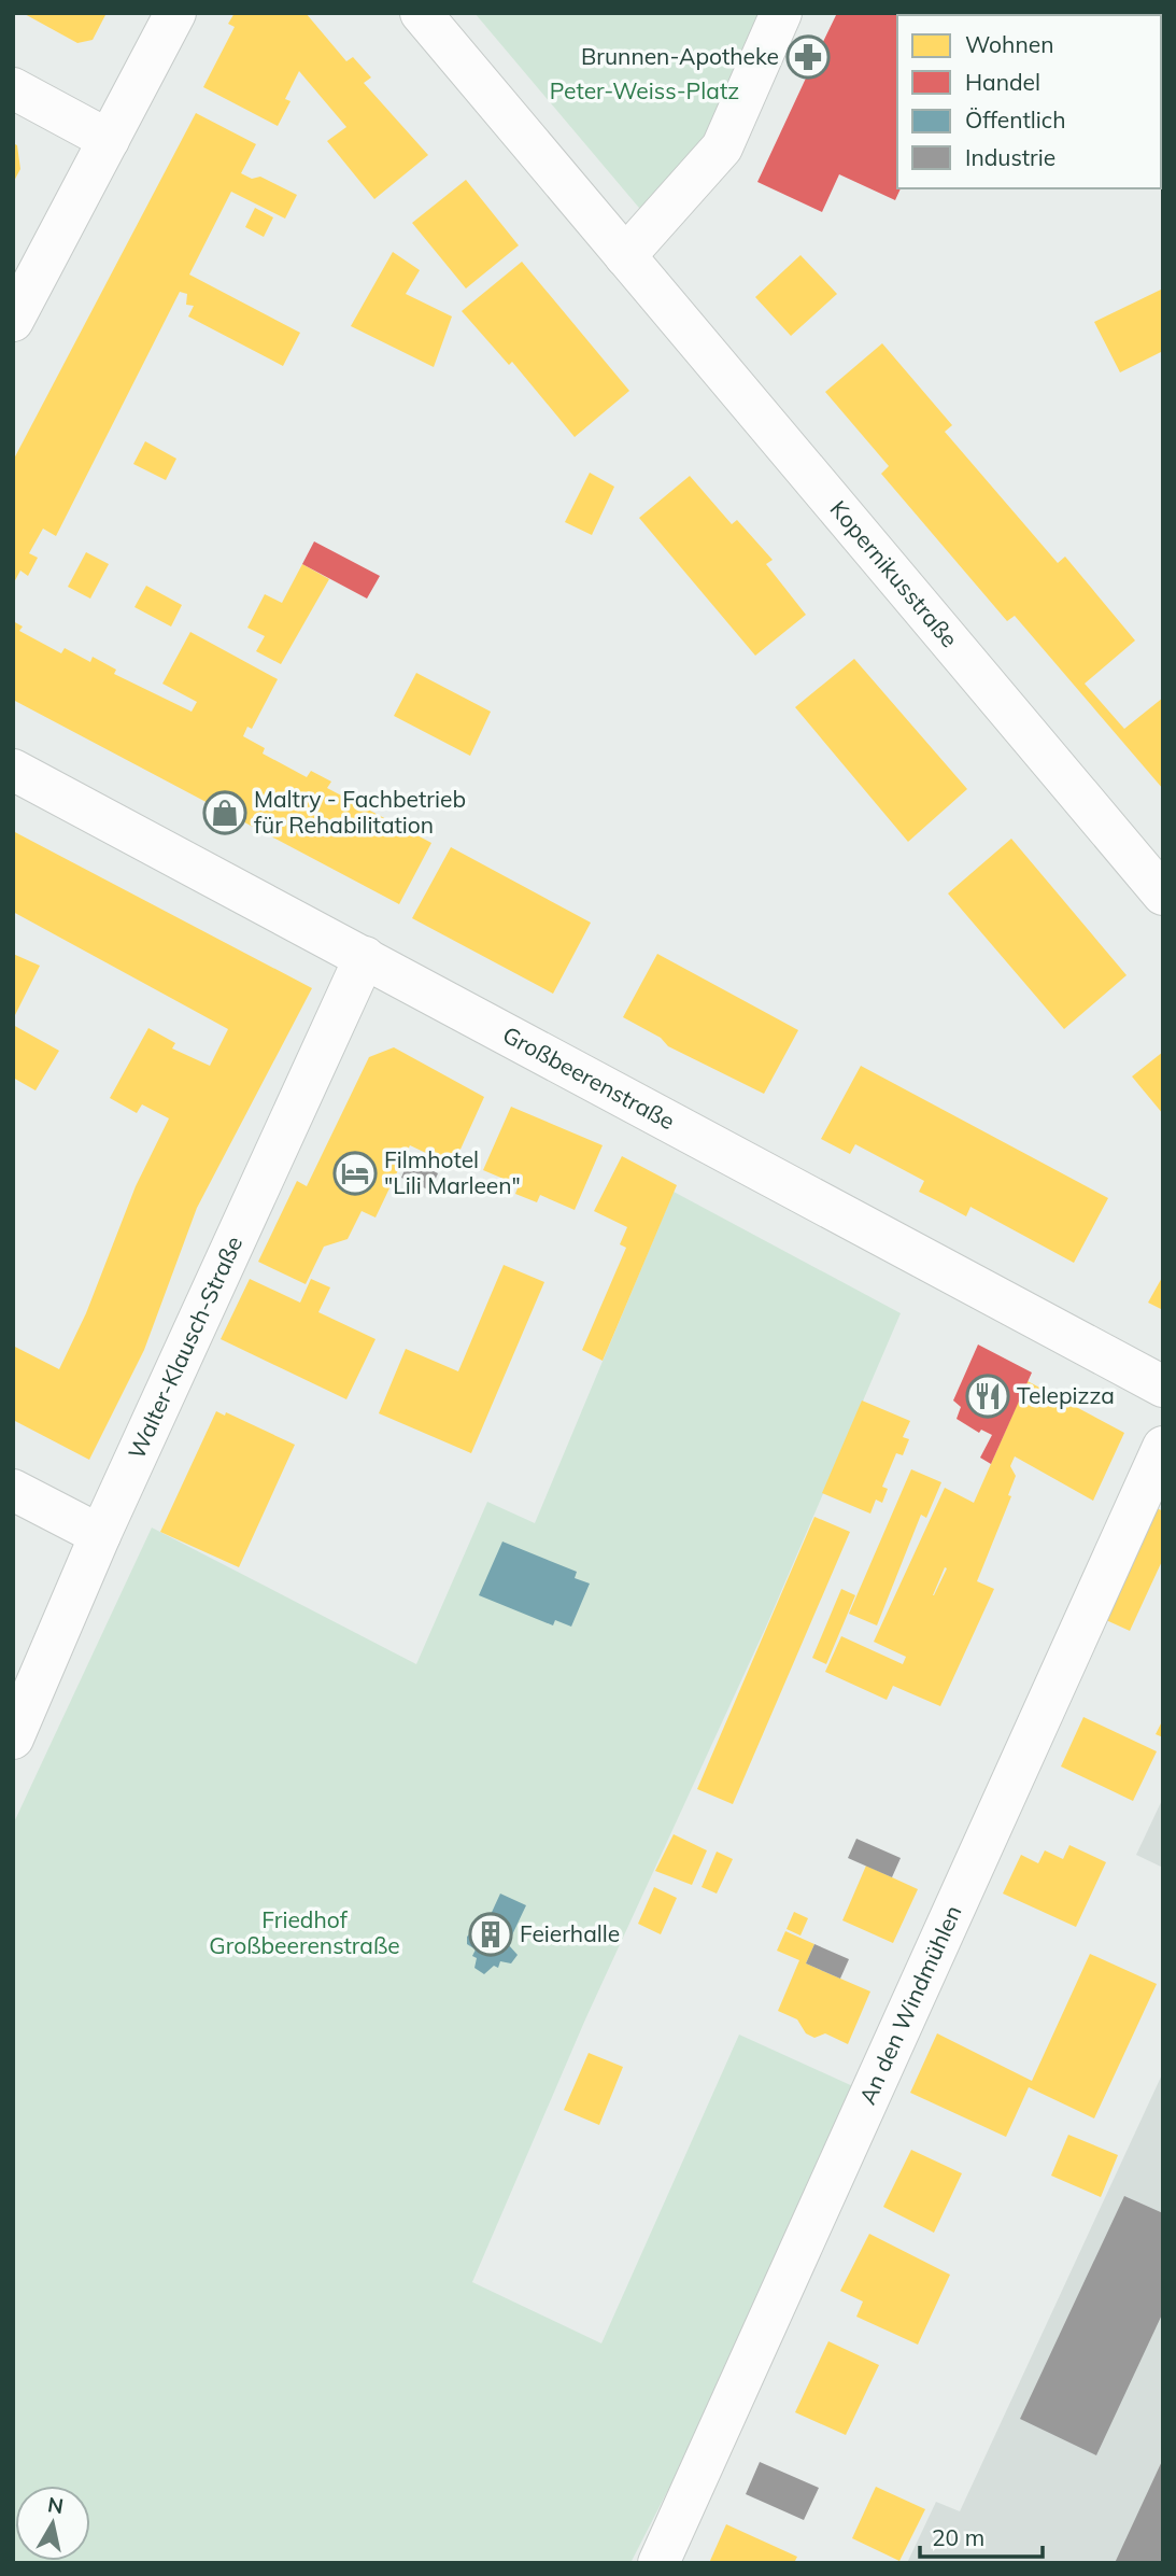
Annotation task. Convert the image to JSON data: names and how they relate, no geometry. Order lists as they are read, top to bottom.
{
  "streets": {
    "street": [
      "Kopernikusstraße",
      "Großbeerenstraße",
      "Walter-Klausch-Straße",
      "An den Windmühlen"
    ]
  },
  "crossings": [
    ["Großbeerenstraße", "Walter-Klausch-Straße"]
  ],
  "parks": ["Peter-Weiss-Platz", "Friedhof Großbeerenstraße"],
  "places": {
    "pharmacy": ["Brunnen-Apotheke"],
    "shop": ["Maltry - Fachbetrieb für Rehabilitation"],
    "hotel": ["Filmhotel \"Lili Marleen\""],
    "restaurant": ["Telepizza"],
    "building": ["Feierhalle"]
  },
  "legend": [
    "Wohnen",
    "Handel",
    "Öffentlich",
    "Industrie"
  ],
  "scale_bar": "20 m",
  "north": "top"
}
